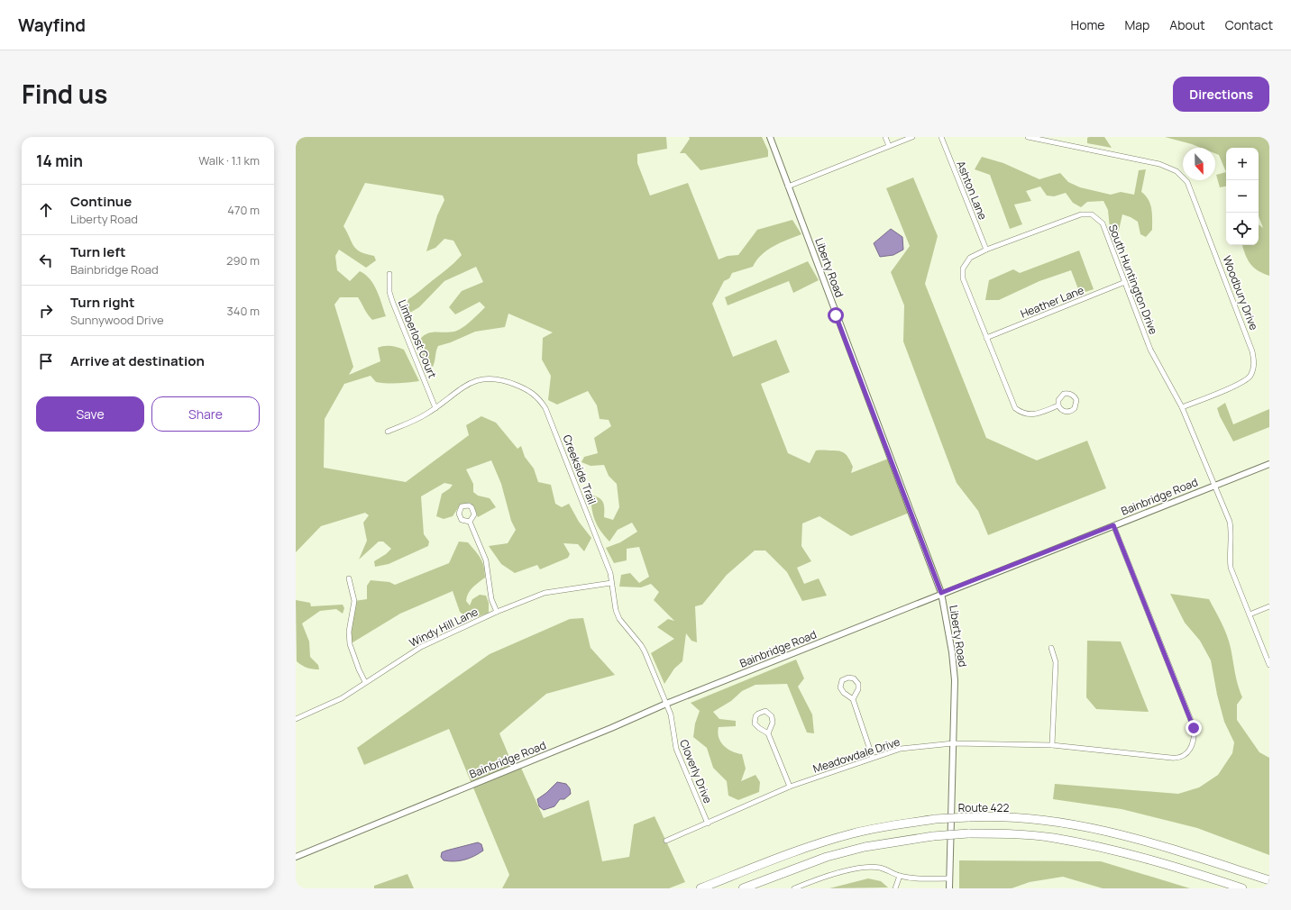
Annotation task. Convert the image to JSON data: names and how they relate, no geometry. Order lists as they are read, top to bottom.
{
  "streets": {
    "highway": ["Route 422"],
    "street": [
      "Ashton Lane",
      "Liberty Road",
      "South Huntington Drive",
      "Woodbury Drive",
      "Heather Lane",
      "Limberlost Court",
      "Creekside Trail",
      "Bainbridge Road",
      "Windy Hill Lane",
      "Meadowdale Drive",
      "Cloverly Drive"
    ]
  },
  "crossings": [
    ["Ashton Lane", "South Huntington Drive"],
    ["Liberty Road", "Bainbridge Road"],
    ["Liberty Road", "Meadowdale Drive"],
    ["South Huntington Drive", "Woodbury Drive"],
    ["South Huntington Drive", "Heather Lane"],
    ["South Huntington Drive", "Bainbridge Road"],
    ["Limberlost Court", "Creekside Trail"],
    ["Creekside Trail", "Bainbridge Road"],
    ["Creekside Trail", "Windy Hill Lane"],
    ["Creekside Trail", "Cloverly Drive"],
    ["Bainbridge Road", "Meadowdale Drive"],
    ["Bainbridge Road", "Cloverly Drive"],
    ["Meadowdale Drive", "Cloverly Drive"]
  ],
  "north": "bottom",
  "page": {
    "header": "Wayfind",
    "nav": [
      "Home",
      "Map",
      "About",
      "Contact"
    ],
    "title": "Find us",
    "buttons": [
      "Directions",
      ["Save", "Share"]
    ],
    "heading": ["14 min", "Walk · 1.1 km"],
    "map_buttons": ["+", "−"],
    "list": [
      ["Continue", "Liberty Road", "470 m"],
      ["Turn left", "Bainbridge Road", "290 m"],
      ["Turn right", "Sunnywood Drive", "340 m"],
      "Arrive at destination"
    ]
  }
}
